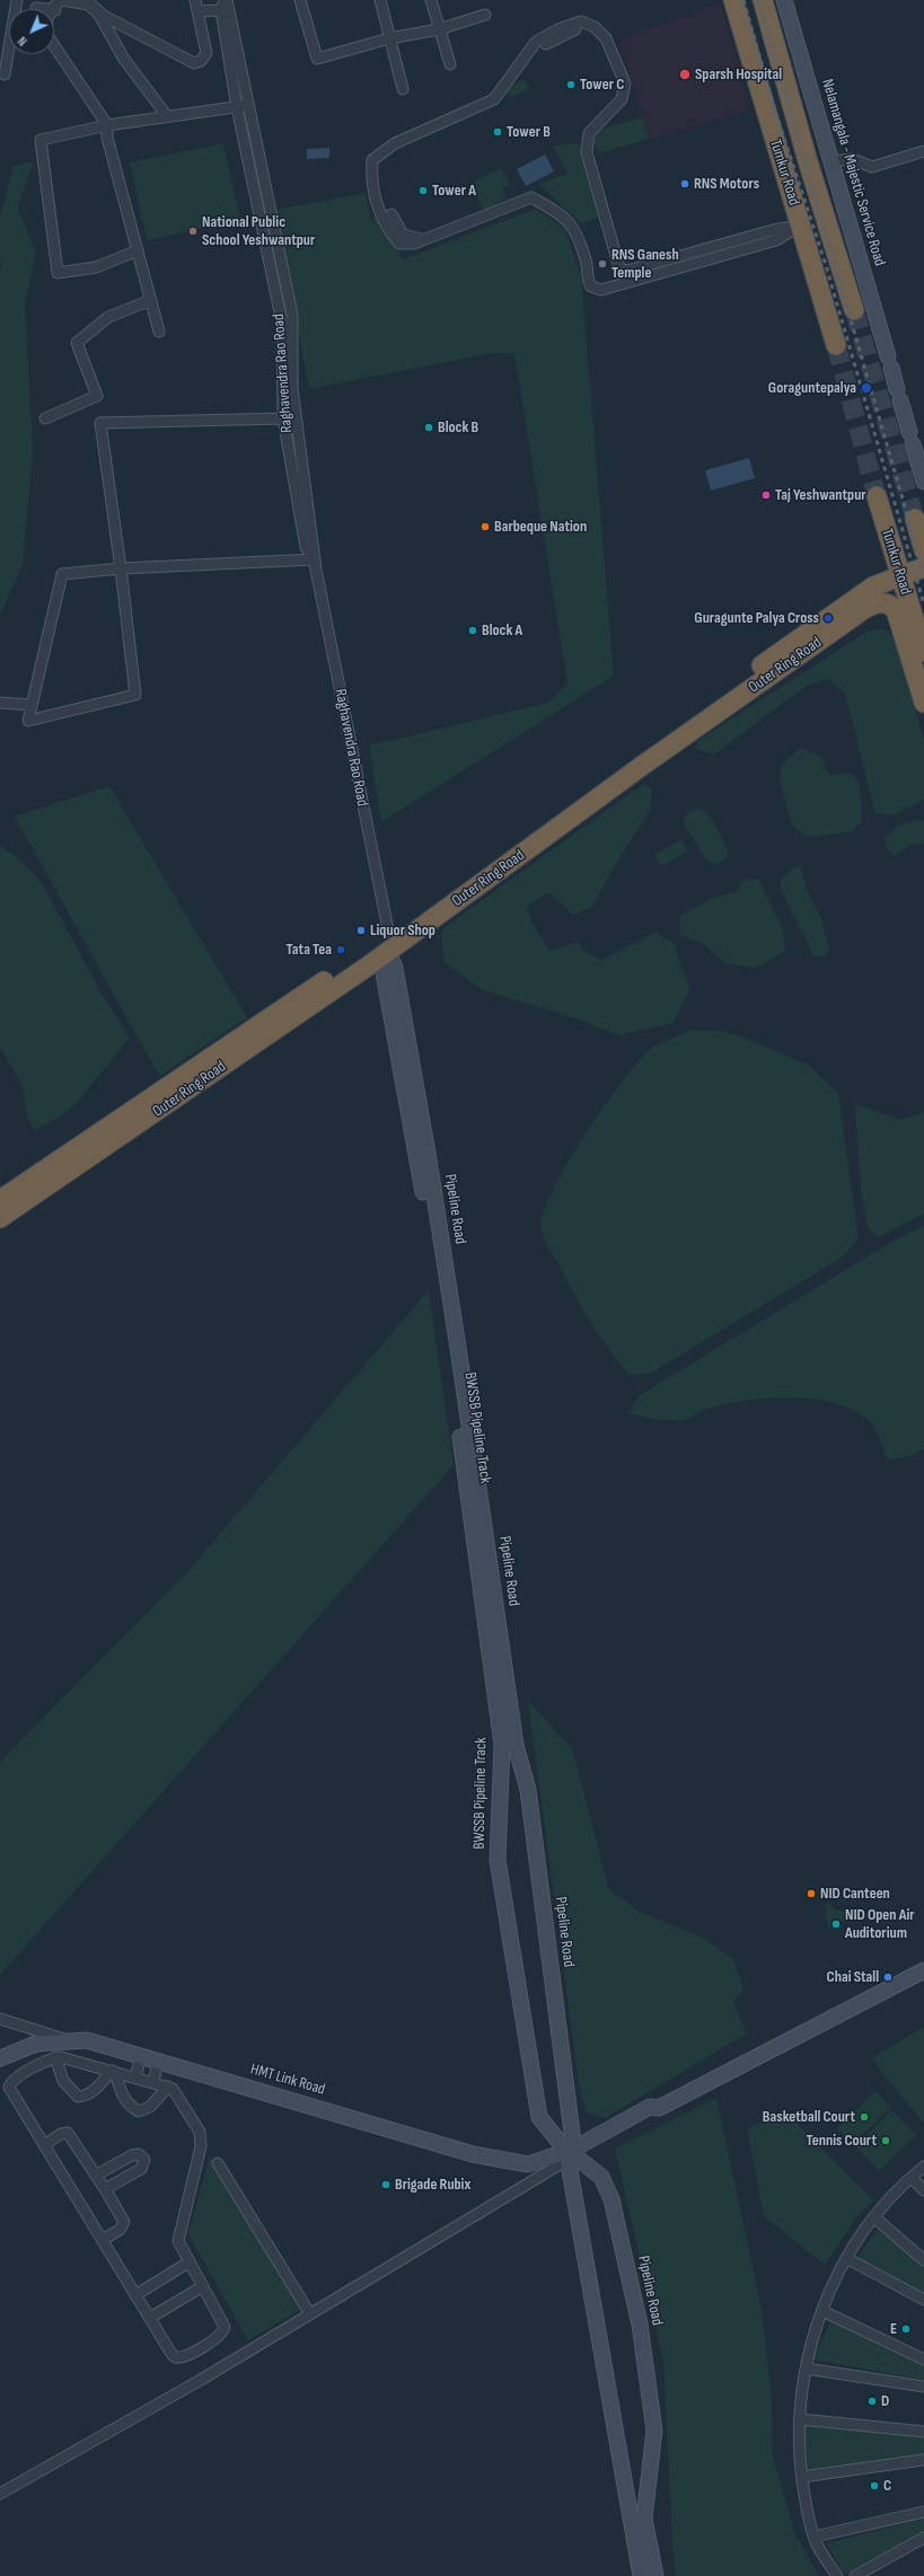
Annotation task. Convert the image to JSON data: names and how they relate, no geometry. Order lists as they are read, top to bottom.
{
  "streets": {
    "highway": ["Tumkur Road", "Outer Ring Road"],
    "main road": [
      "Nelamangala - Majestic Service Road",
      "Pipeline Road",
      "BWSSB Pipeline Track",
      "HMT Link Road"
    ],
    "street": ["Raghavendra Rao Road"]
  },
  "crossings": [
    ["Tumkur Road", "Outer Ring Road"],
    ["Raghavendra Rao Road", "Outer Ring Road"],
    ["Raghavendra Rao Road", "Pipeline Road"],
    ["Outer Ring Road", "Pipeline Road"],
    ["Pipeline Road", "BWSSB Pipeline Track"],
    ["Pipeline Road", "HMT Link Road"],
    ["BWSSB Pipeline Track", "HMT Link Road"]
  ],
  "places": [
    "Sparsh Hospital",
    "Tower C",
    "Tower B",
    "RNS Motors",
    "Tower A",
    "National Public School Yeshwantpur",
    "RNS Ganesh Temple",
    "Goraguntepalya",
    "Block B",
    "Taj Yeshwantpur",
    "Barbeque Nation",
    "Guragunte Palya Cross",
    "Block A",
    "Liquor Shop",
    "Tata Tea",
    "NID Canteen",
    "NID Open Air Auditorium",
    "Chai Stall",
    "Basketball Court",
    "Tennis Court",
    "Brigade Rubix",
    "E",
    "D",
    "C"
  ],
  "north": "bottom left"
}
